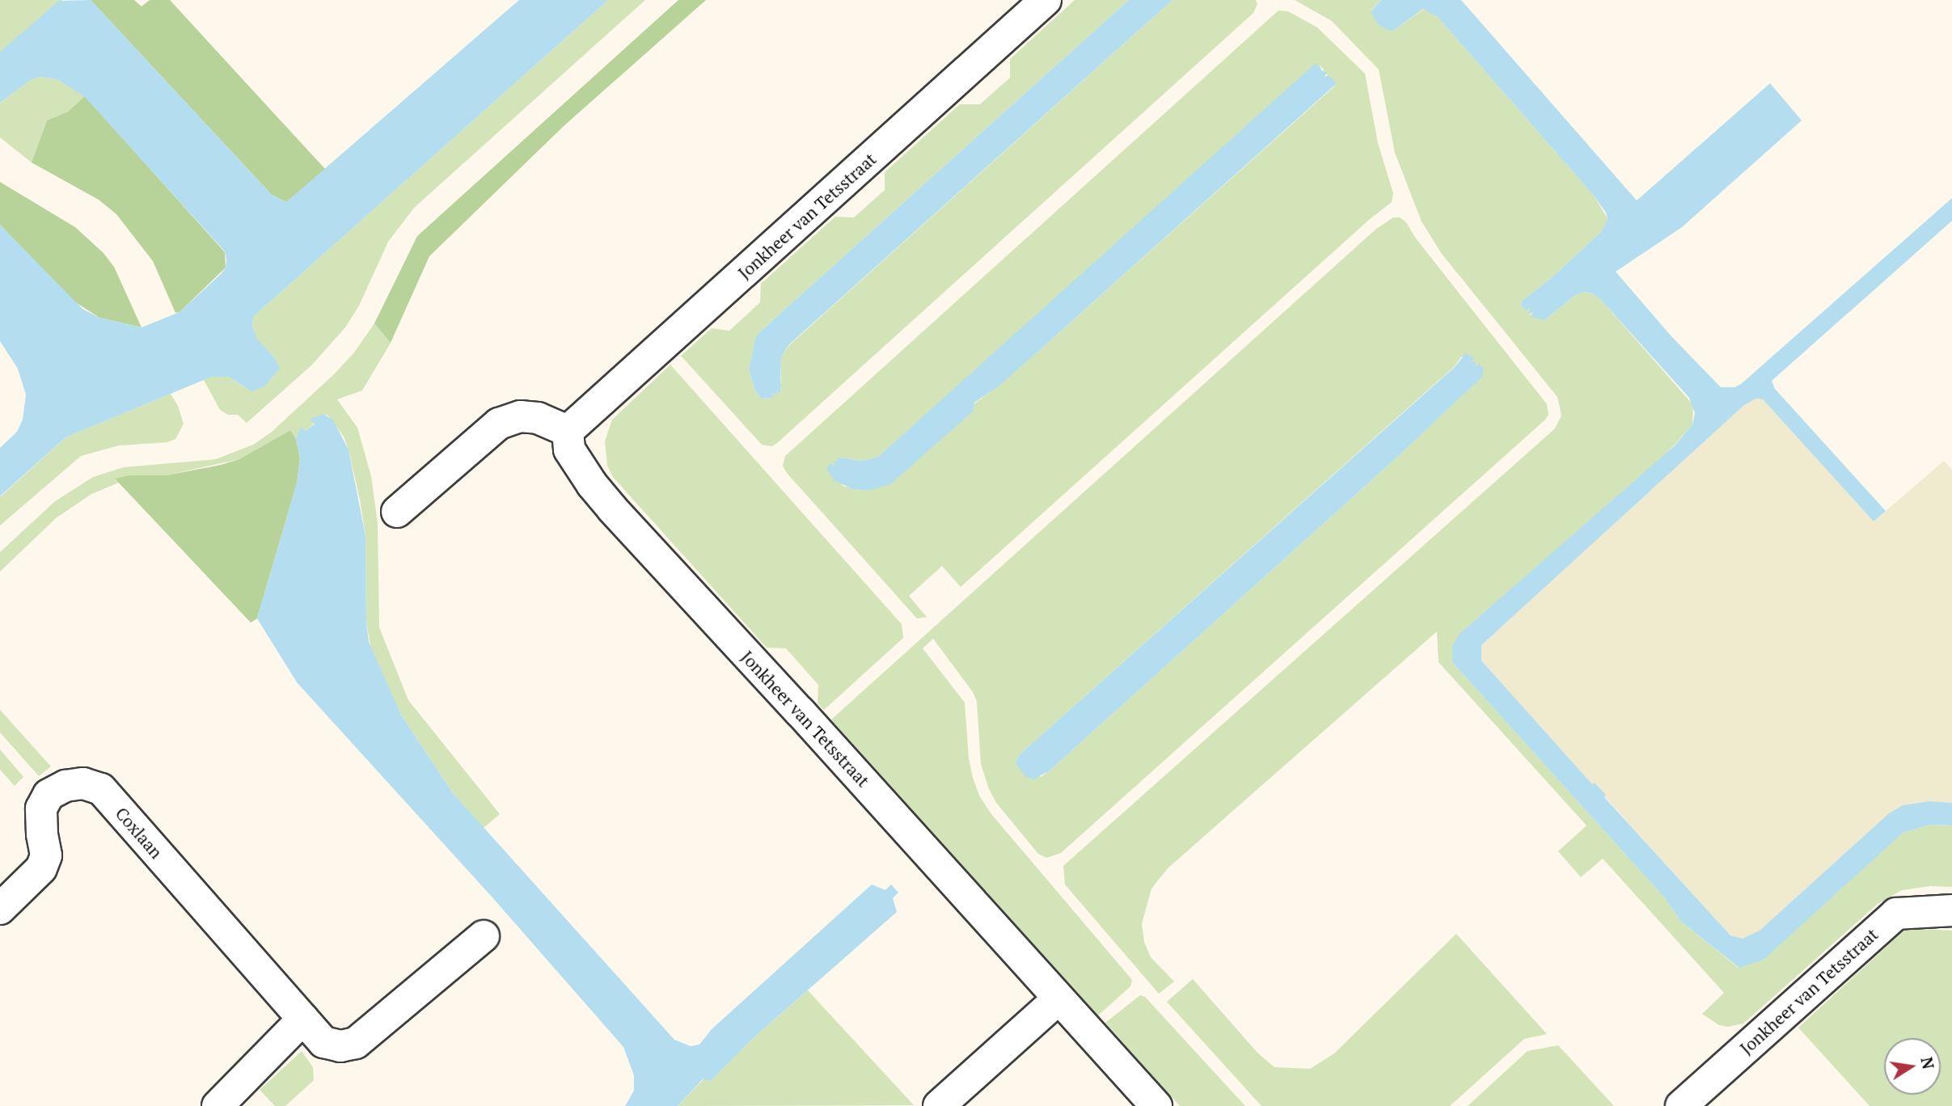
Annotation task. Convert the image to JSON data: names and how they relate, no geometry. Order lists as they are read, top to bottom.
{
  "streets": {
    "street": ["Jonkheer van Tetsstraat", "Coxlaan"]
  },
  "north": "right"
}
